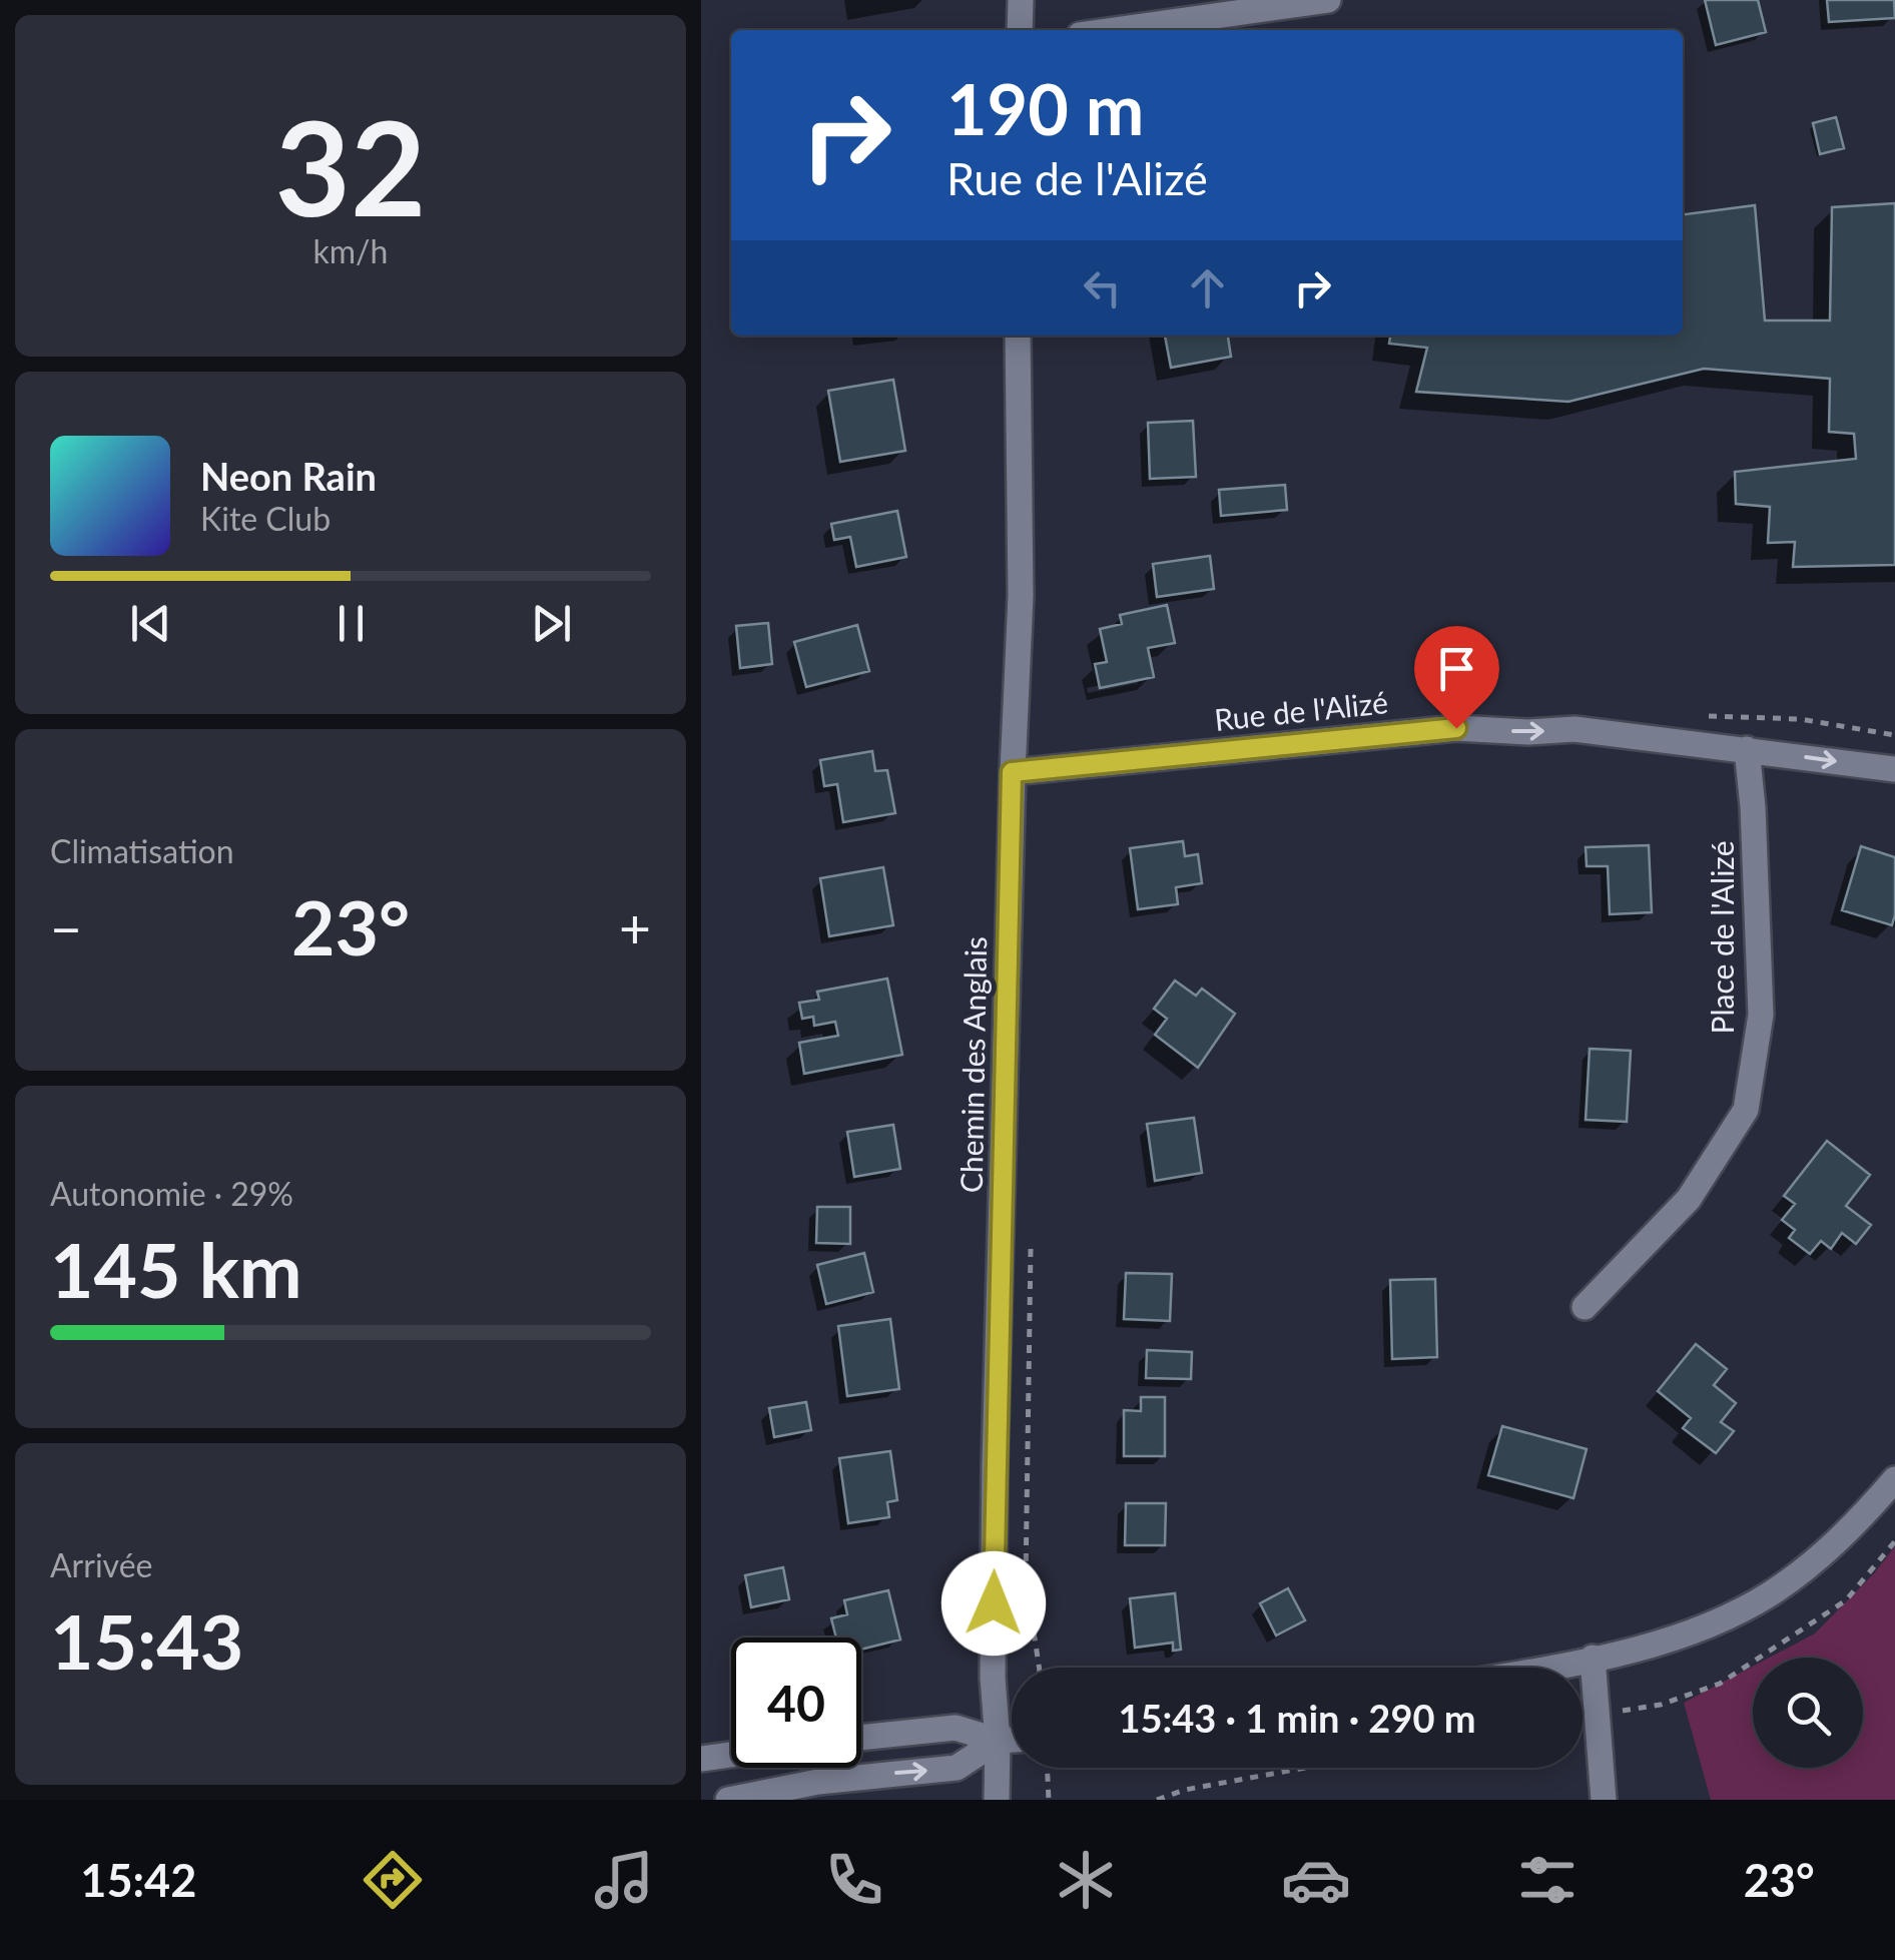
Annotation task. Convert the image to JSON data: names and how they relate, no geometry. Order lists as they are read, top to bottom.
{
  "streets": {
    "street": ["Rue de l'Alizé", "Place de l'Alizé", "Chemin des Anglais"]
  },
  "crossings": [
    ["Rue de l'Alizé", "Place de l'Alizé"],
    ["Rue de l'Alizé", "Chemin des Anglais"]
  ],
  "one_way": ["Rue de l'Alizé"],
  "page": {
    "tile": [
      ["32", "km/h"],
      "Climatisation",
      ["Autonomie · 29%", "145 km"],
      ["Arrivée", "15:43"]
    ],
    "turn": ["190 m", "Rue de l'Alizé"],
    "song": ["Neon Rain", "Kite Club"],
    "heat": ["−", "23°", "+"],
    "limit": "40",
    "trip": "15:43 · 1 min · 290 m",
    "tabs": ["15:42", "23°"]
  }
}
